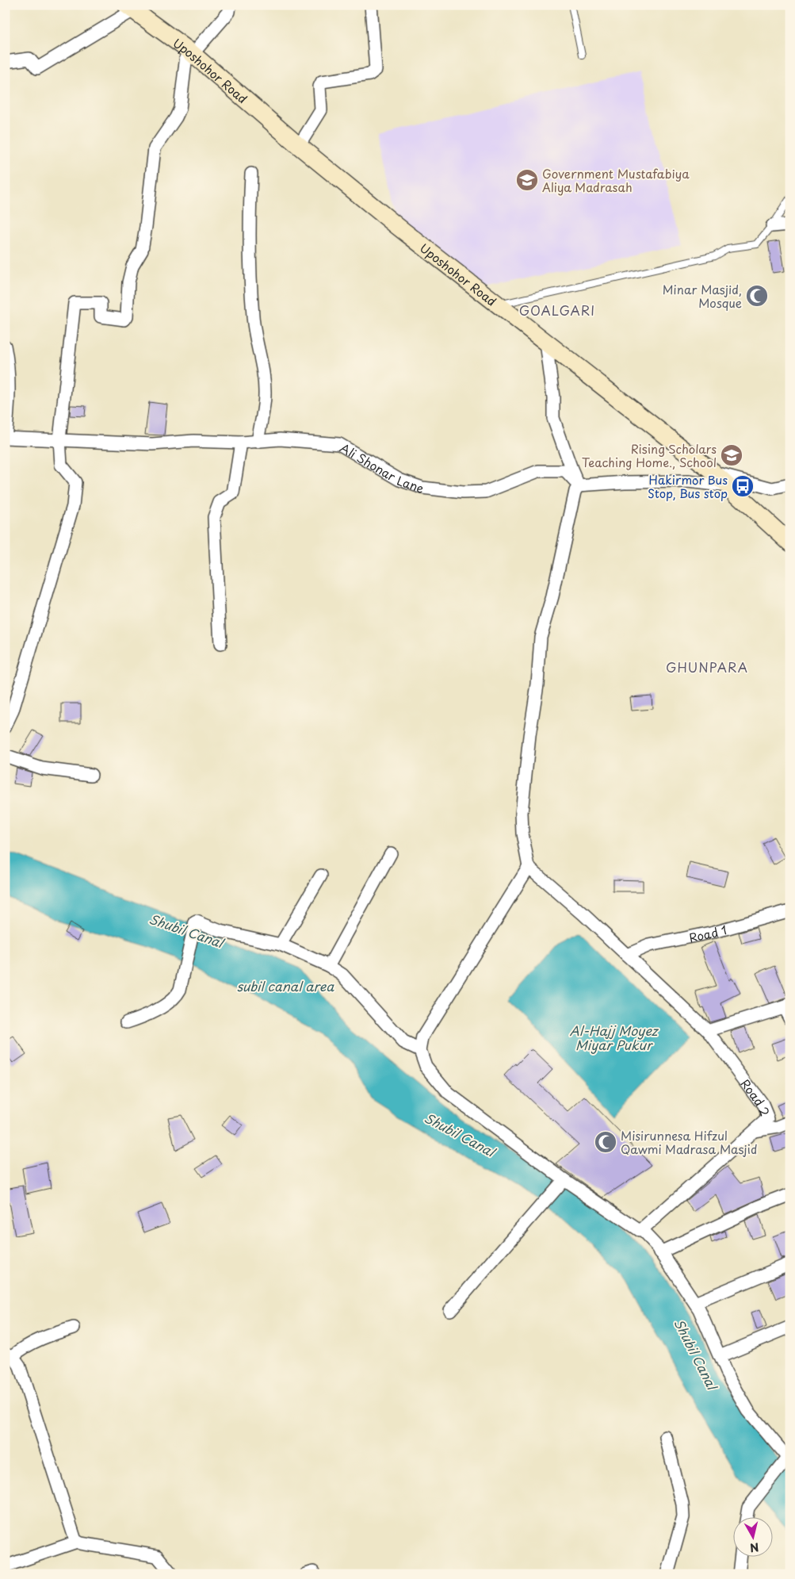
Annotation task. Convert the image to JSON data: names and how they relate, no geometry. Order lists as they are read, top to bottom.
{
  "streets": {
    "main road": ["Uposhohor Road"],
    "street": ["Ali Shonar Lane", "Road 1", "Road 2"]
  },
  "districts": ["GOALGARI", "GHUNPARA"],
  "water": ["Shubil Canal", "subil canal area", "Al-Hajj Moyez Miyar Pukur"],
  "places": {
    "school or university": ["Government Mustafabiya Aliya Madrasah", "Rising Scholars Teaching Home., School"],
    "mosque": ["Minar Masjid, Mosque", "Misirunnesa Hifzul Qawmi Madrasa Masjid"],
    "bus stop": ["Hakirmor Bus Stop, Bus stop"]
  },
  "north": "bottom"
}
